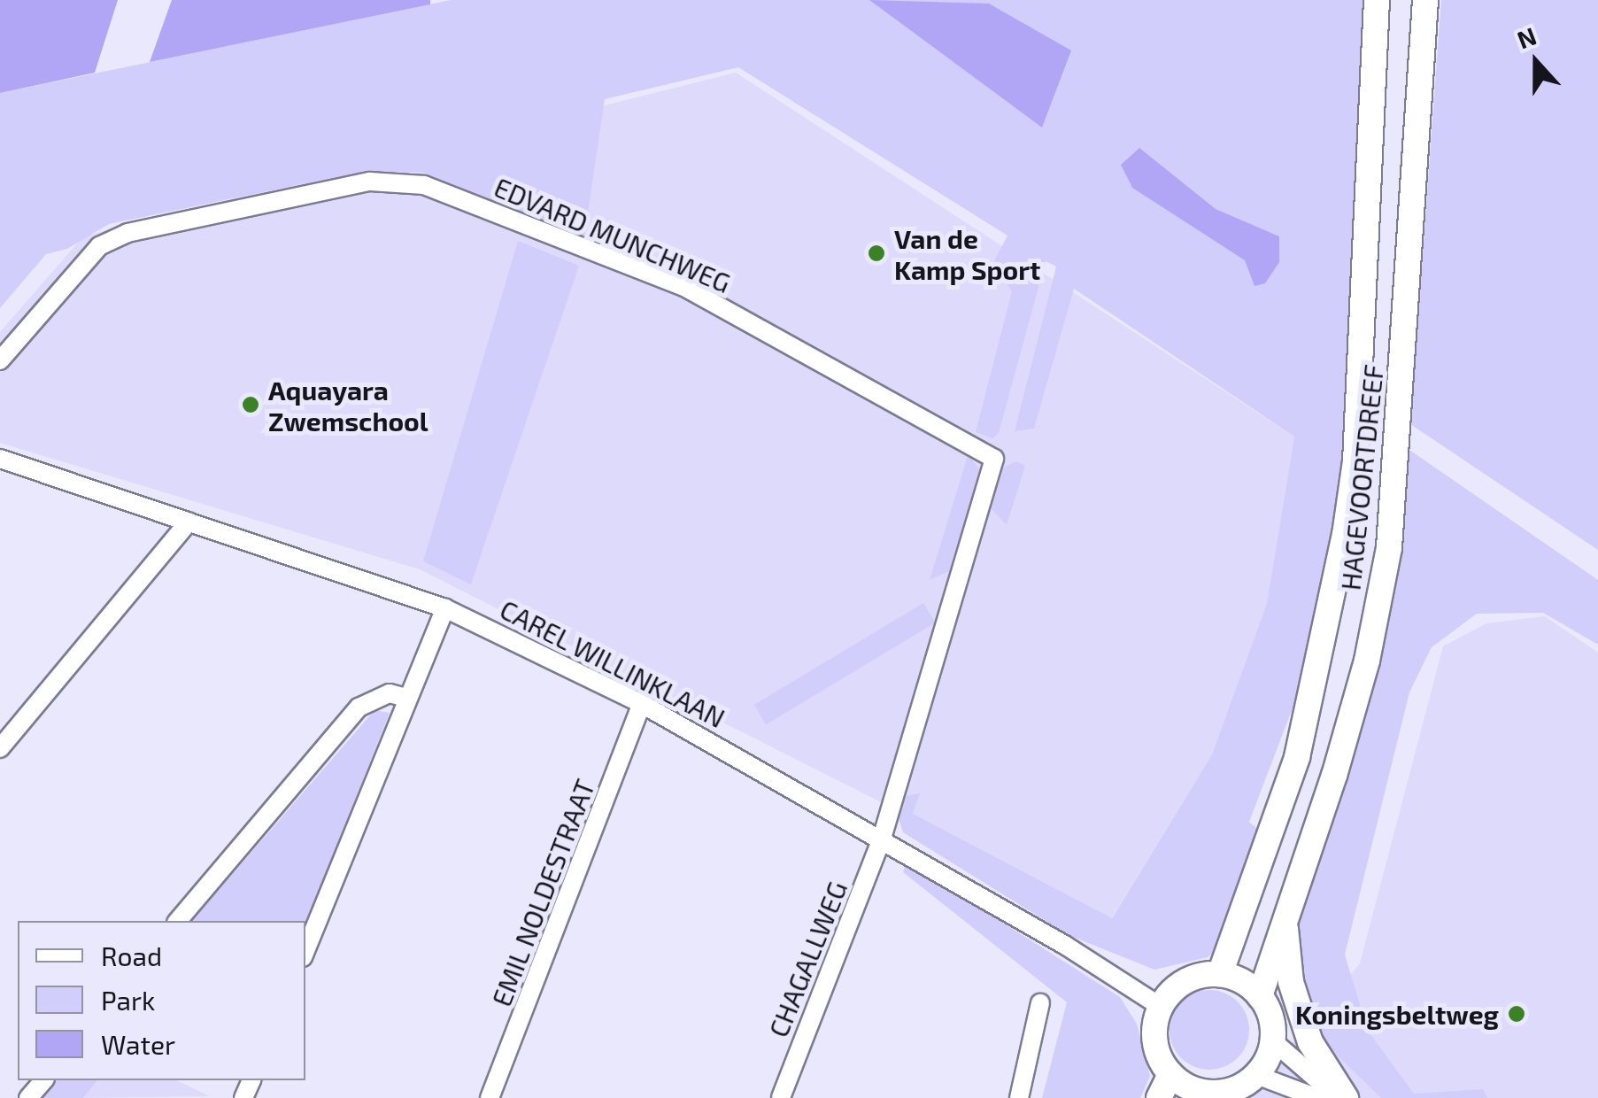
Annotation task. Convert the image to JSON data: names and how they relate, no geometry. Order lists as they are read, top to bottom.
{
  "streets": {
    "main road": ["HAGEVOORTDREEF"],
    "street": [
      "EDVARD MUNCHWEG",
      "CAREL WILLINKLAAN",
      "EMIL NOLDESTRAAT",
      "CHAGALLWEG"
    ]
  },
  "crossings": [
    ["EDVARD MUNCHWEG", "CAREL WILLINKLAAN"],
    ["EDVARD MUNCHWEG", "CHAGALLWEG"],
    ["HAGEVOORTDREEF", "CAREL WILLINKLAAN"],
    ["CAREL WILLINKLAAN", "EMIL NOLDESTRAAT"],
    ["CAREL WILLINKLAAN", "CHAGALLWEG"]
  ],
  "places": ["Van de Kamp Sport", "Aquayara Zwemschool", "Koningsbeltweg"],
  "legend": ["Road", "Park", "Water"],
  "north": "top"
}
